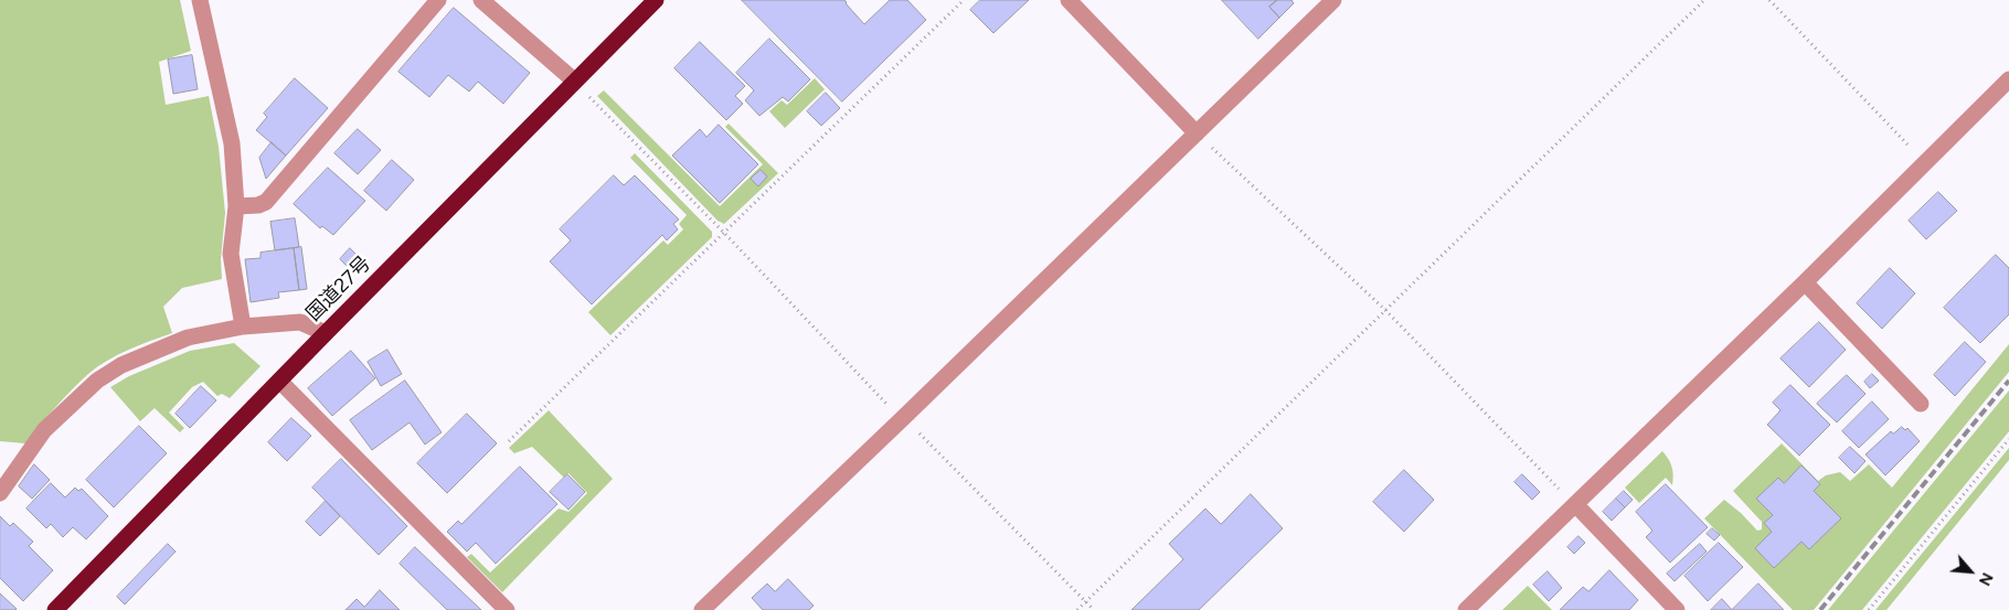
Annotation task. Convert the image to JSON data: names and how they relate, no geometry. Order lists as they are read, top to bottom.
{
  "streets": {
    "highway": ["国道27号"]
  },
  "north": "bottom right"
}
